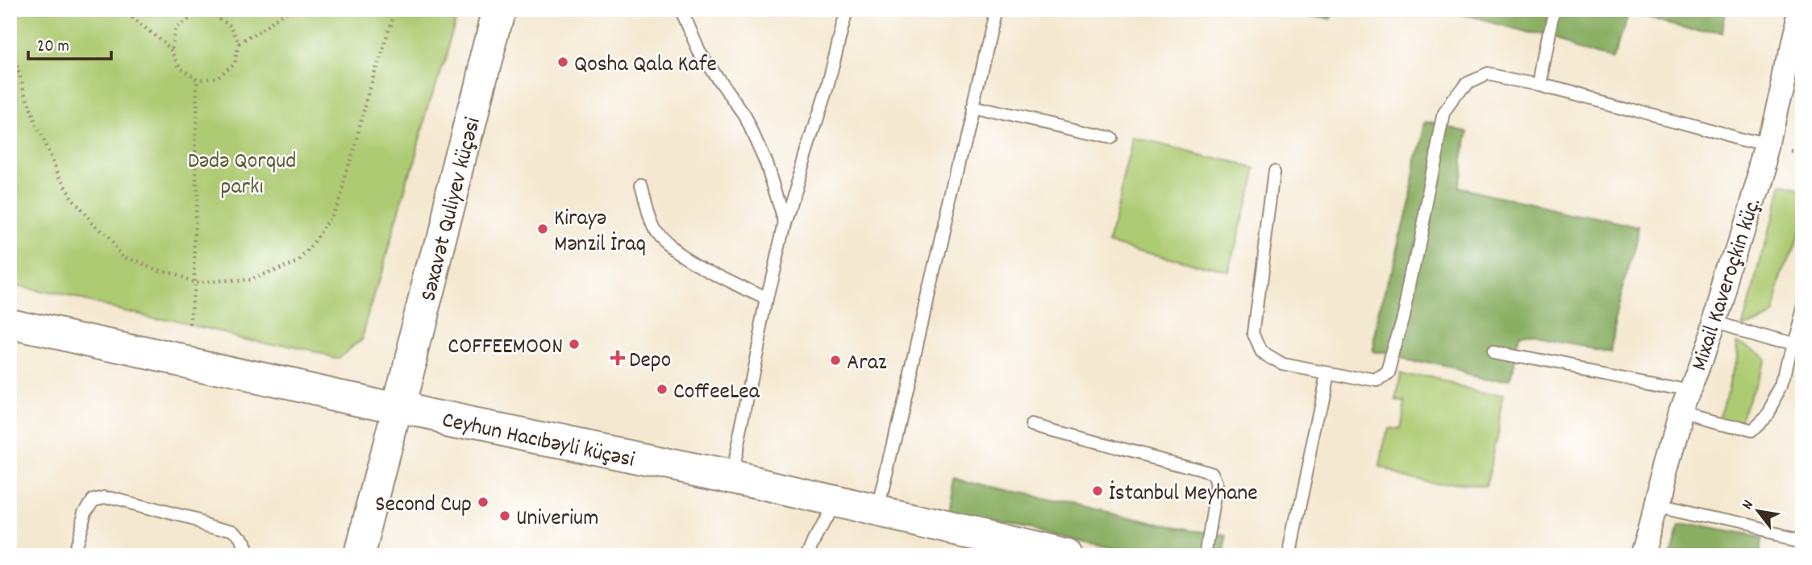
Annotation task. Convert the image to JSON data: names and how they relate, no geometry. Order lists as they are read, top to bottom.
{
  "streets": {
    "main road": ["Səxavət Quliyev küçəsi", "Ceyhun Hacıbəyli küçəsi"],
    "street": ["Mixail Kaveroçkin küç."]
  },
  "crossings": [
    ["Səxavət Quliyev küçəsi", "Ceyhun Hacıbəyli küçəsi"]
  ],
  "parks": ["Dədə Qorqud parkı"],
  "places": {
    "other": [
      "Qosha Qala Kafe",
      "Kirayə Mənzil İraq",
      "COFFEEMOON",
      "Araz",
      "CoffeeLea",
      "İstanbul Meyhane",
      "Second Cup",
      "Univerium"
    ],
    "health": ["Depo"]
  },
  "scale_bar": "20 m",
  "north": "top left"
}
